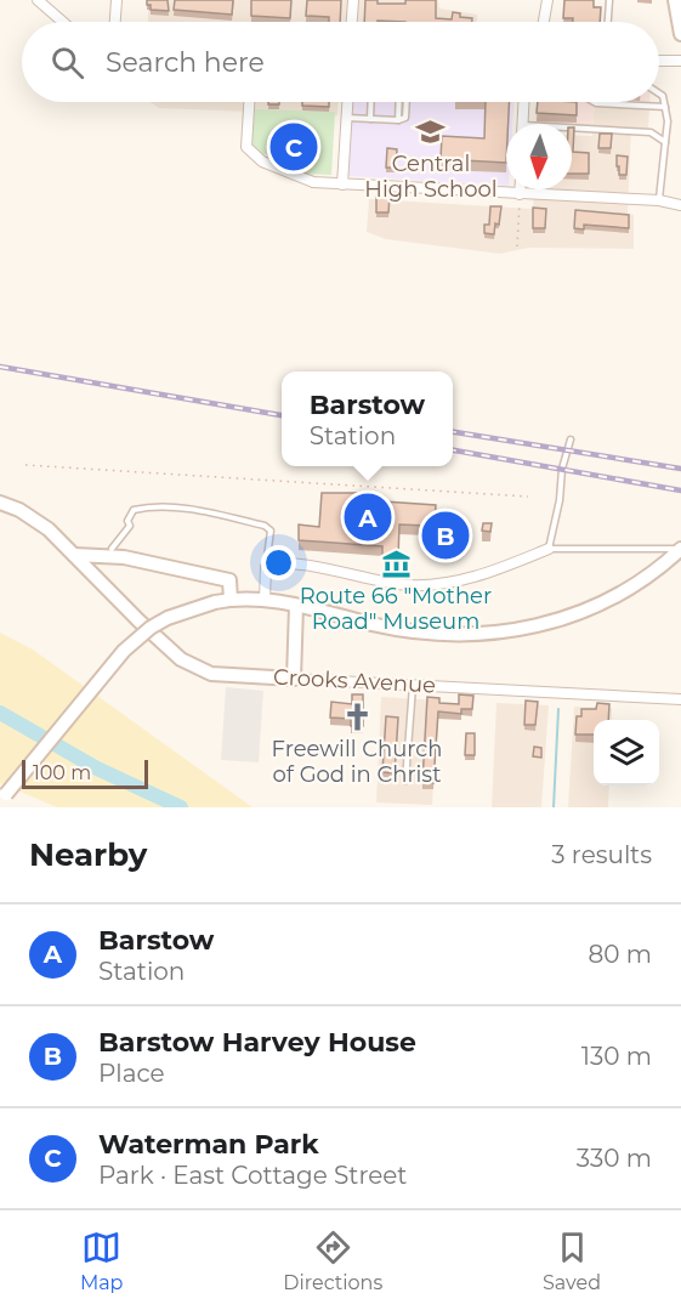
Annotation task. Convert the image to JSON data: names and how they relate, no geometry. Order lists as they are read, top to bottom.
{
  "streets": {
    "main road": ["Crooks Avenue"]
  },
  "places": {
    "school or university": ["Central High School"],
    "museum": ["Route 66 \"Mother Road\" Museum"],
    "church": ["Freewill Church of God in Christ"]
  },
  "scale_bar": "100 m",
  "north": "bottom",
  "page": {
    "search": "Search here",
    "pins": ["C", "A", "B"],
    "popup": ["Barstow", "Station"],
    "scale": "100 m",
    "heading": ["Nearby", "3 results"],
    "list": [
      {
        "mark": "A",
        "name": "Barstow",
        "note": "Station",
        "value": "80 m"
      },
      {
        "mark": "B",
        "name": "Barstow Harvey House",
        "note": "Place",
        "value": "130 m"
      },
      {
        "mark": "C",
        "name": "Waterman Park",
        "note": "Park · East Cottage Street",
        "value": "330 m"
      }
    ],
    "nav": ["Map", "Directions", "Saved"]
  }
}
